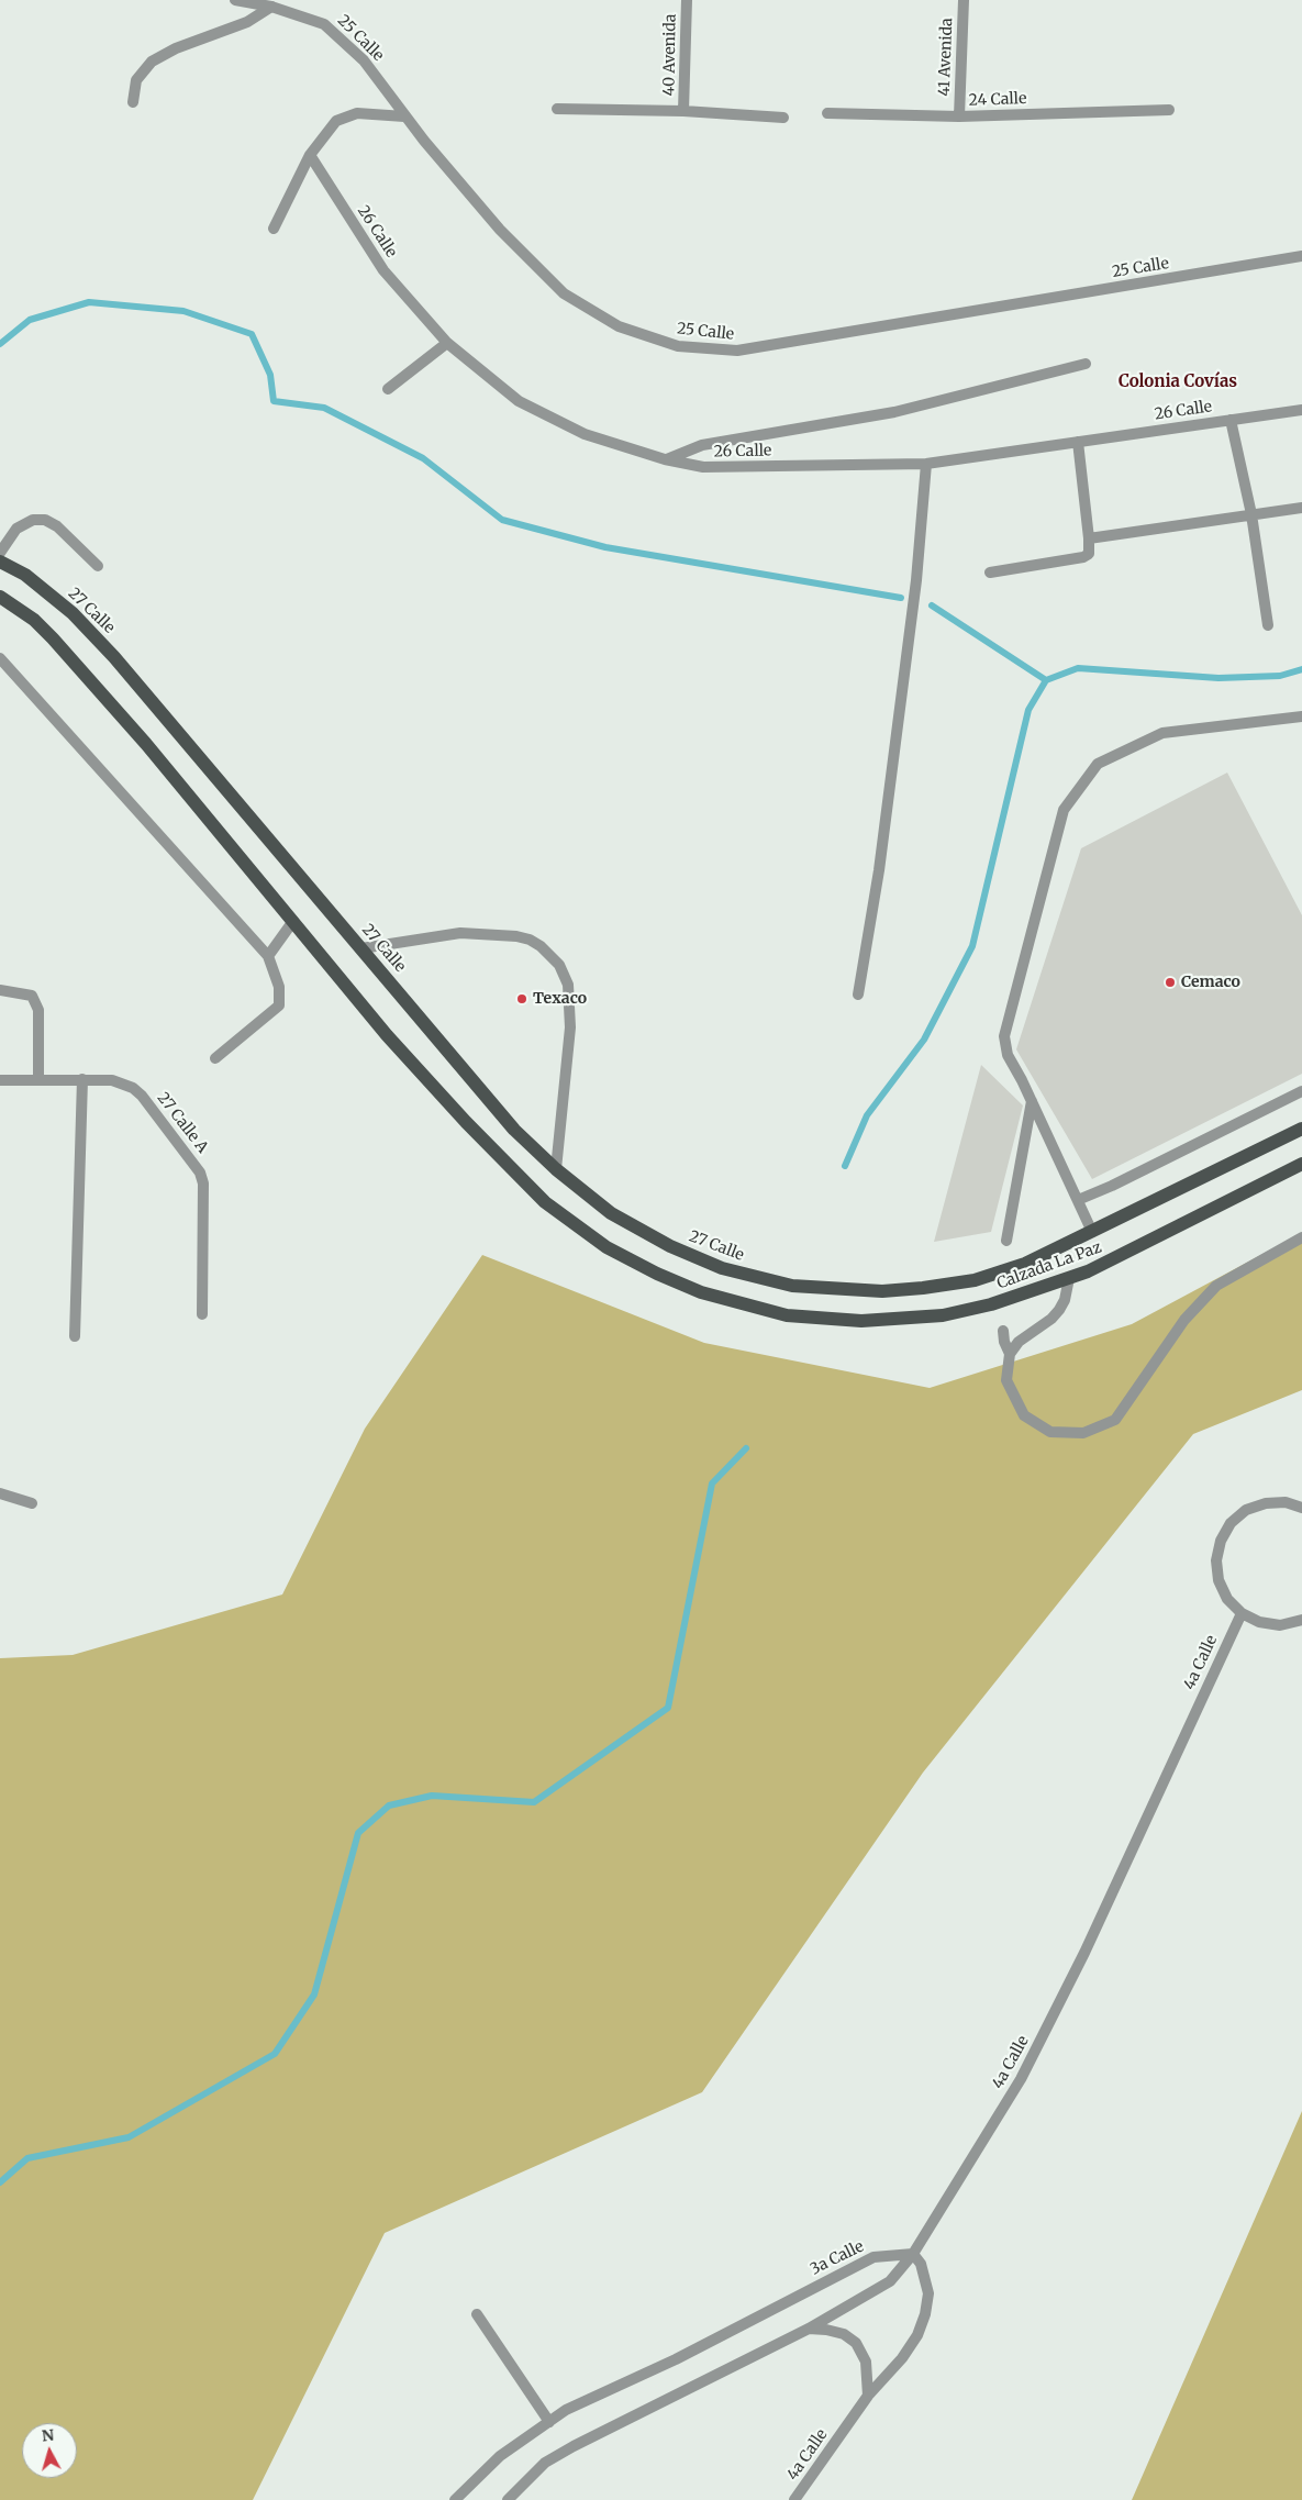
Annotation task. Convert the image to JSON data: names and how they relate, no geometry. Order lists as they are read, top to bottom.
{
  "streets": {
    "main road": ["27 Calle", "Calzada La Paz"],
    "street": [
      "25 Calle",
      "40 Avenida",
      "41 Avenida",
      "24 Calle",
      "26 Calle",
      "27 Calle A",
      "4a Calle",
      "3a Calle"
    ]
  },
  "crossings": [
    ["41 Avenida", "24 Calle"],
    ["27 Calle", "Calzada La Paz"],
    ["4a Calle", "3a Calle"]
  ],
  "districts": ["Colonia Covías"],
  "places": ["Cemaco", "Texaco"],
  "north": "top"
}
